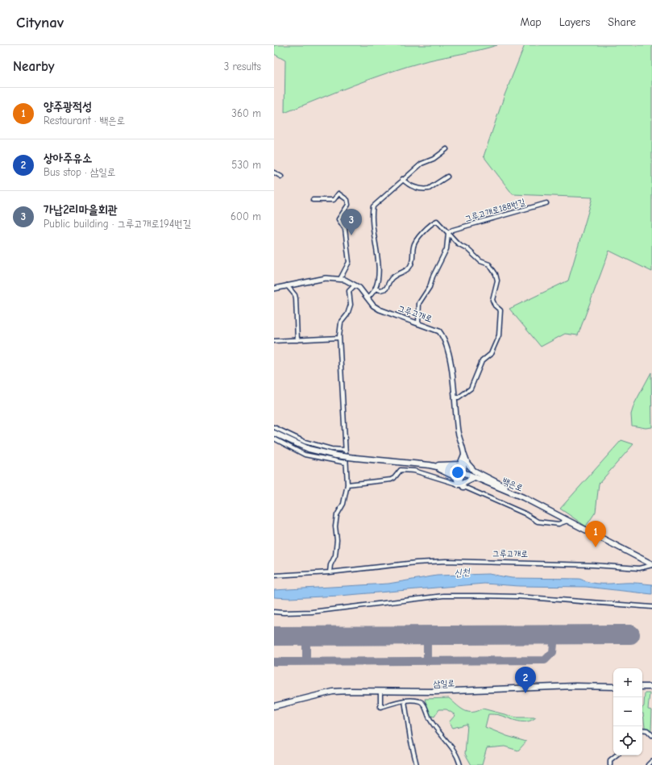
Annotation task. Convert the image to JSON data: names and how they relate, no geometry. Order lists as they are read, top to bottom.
{
  "streets": {
    "main road": ["백은로", "삼일로"],
    "street": ["그루고개로188번길", "그루고개로"]
  },
  "crossings": [
    ["그루고개로", "백은로"]
  ],
  "water": ["신천"],
  "page": {
    "header": "Citynav",
    "nav": ["Map", "Layers", "Share"],
    "heading": ["Nearby", "3 results"],
    "list": [
      {
        "mark": "1",
        "name": "양주광적성",
        "note": "Restaurant · 백은로",
        "value": "360 m"
      },
      {
        "mark": "2",
        "name": "상아주유소",
        "note": "Bus stop · 삼일로",
        "value": "530 m"
      },
      {
        "mark": "3",
        "name": "가납2리마을회관",
        "note": "Public building · 그루고개로194번길",
        "value": "600 m"
      }
    ],
    "pins": ["3", "1", "2"],
    "map_buttons": ["+", "−"]
  }
}
